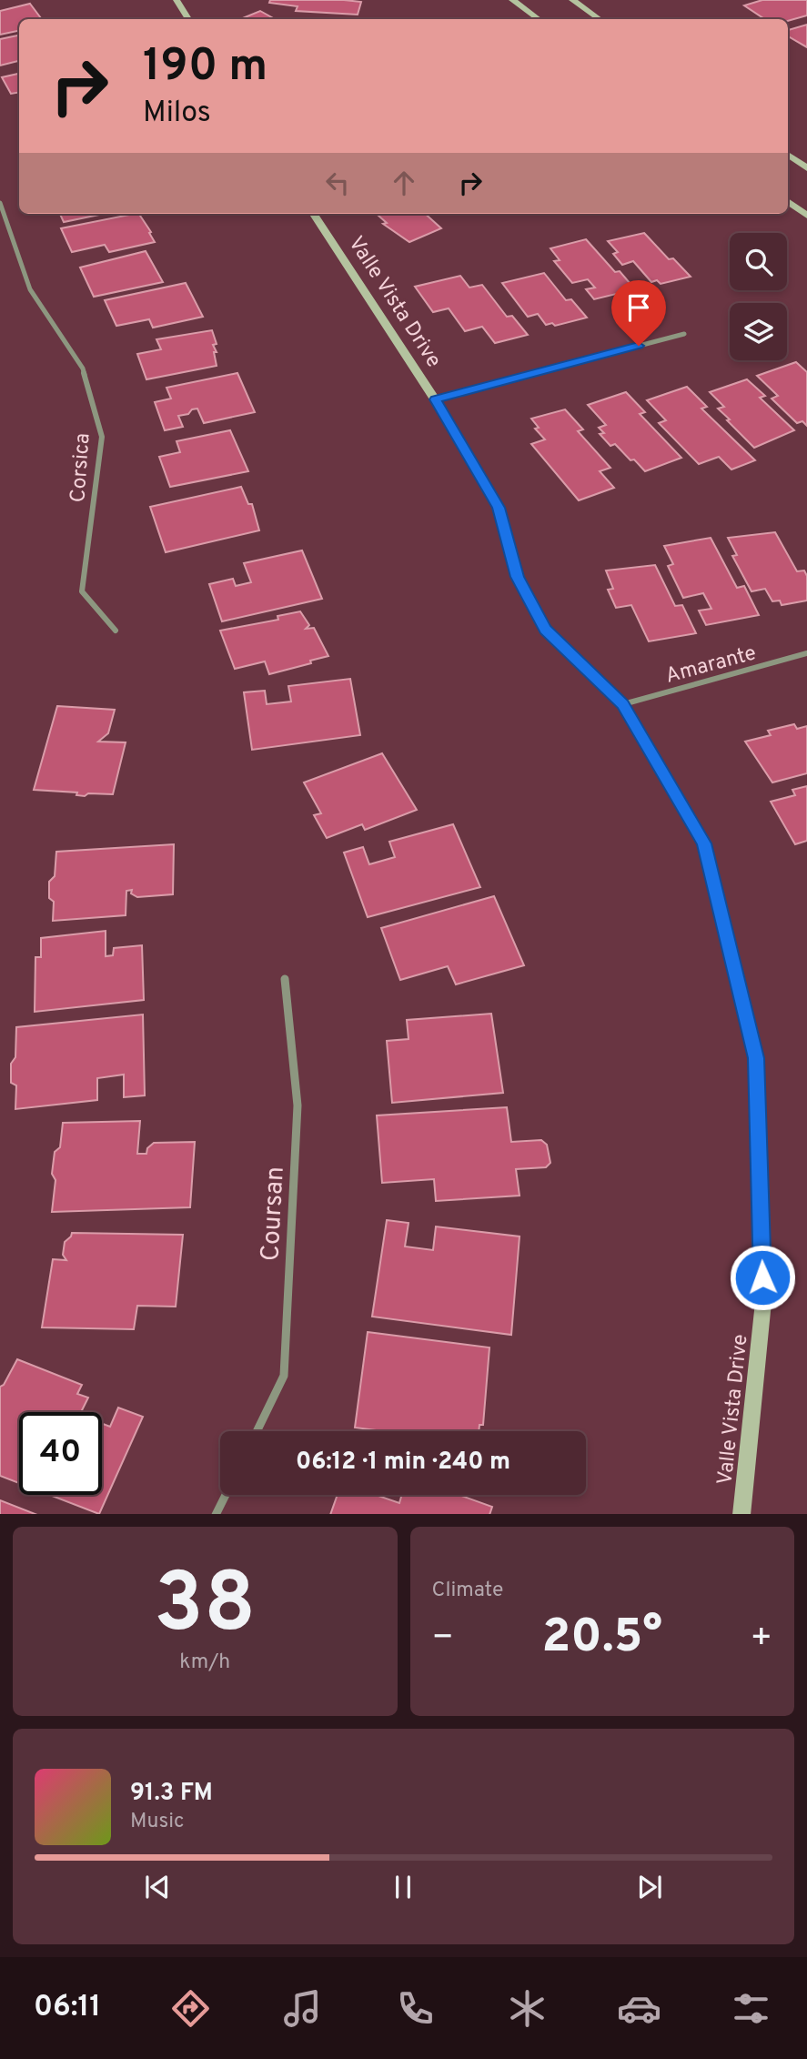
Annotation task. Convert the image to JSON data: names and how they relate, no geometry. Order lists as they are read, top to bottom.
{
  "streets": {
    "street": [
      "Valle Vista Drive",
      "Corsica",
      "Amarante",
      "Coursan"
    ]
  },
  "crossings": [
    ["Valle Vista Drive", "Amarante"]
  ],
  "page": {
    "turn": ["190 m", "Milos"],
    "limit": "40",
    "trip": "06:12 · 1 min · 240 m",
    "tile": [
      ["38", "km/h"],
      "Climate"
    ],
    "heat": ["−", "20.5°", "+"],
    "song": ["91.3 FM", "Music"],
    "tabs": "06:11"
  }
}
